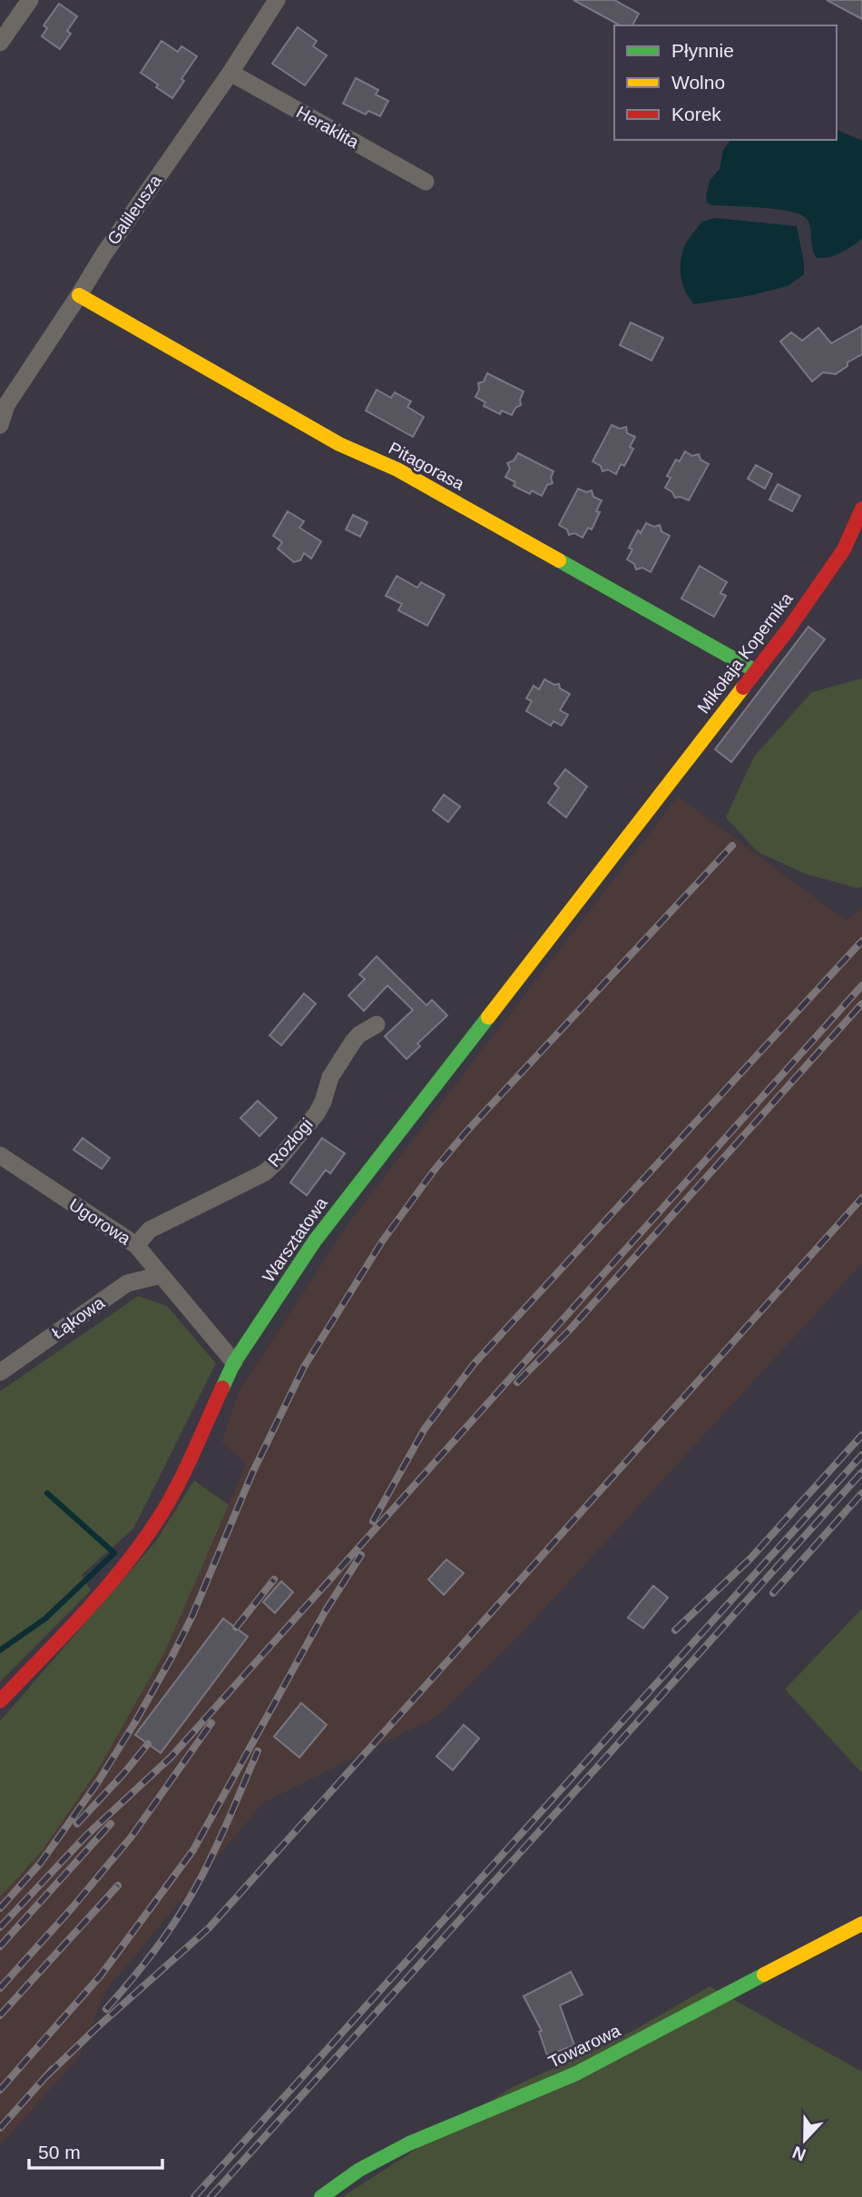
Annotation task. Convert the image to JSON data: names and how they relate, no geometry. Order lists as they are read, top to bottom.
{
  "streets": {
    "street": [
      "Heraklita",
      "Galileusza",
      "Pitagorasa",
      "Mikołaja Kopernika",
      "Rozłogi",
      "Ugorowa",
      "Warsztatowa",
      "Łąkowa",
      "Towarowa"
    ]
  },
  "crossings": [
    ["Heraklita", "Galileusza"],
    ["Galileusza", "Pitagorasa"],
    ["Pitagorasa", "Mikołaja Kopernika"],
    ["Mikołaja Kopernika", "Warsztatowa"],
    ["Rozłogi", "Ugorowa"],
    ["Ugorowa", "Warsztatowa"],
    ["Ugorowa", "Łąkowa"]
  ],
  "legend": ["Płynnie", "Wolno", "Korek"],
  "scale_bar": "50 m",
  "north": "bottom"
}
